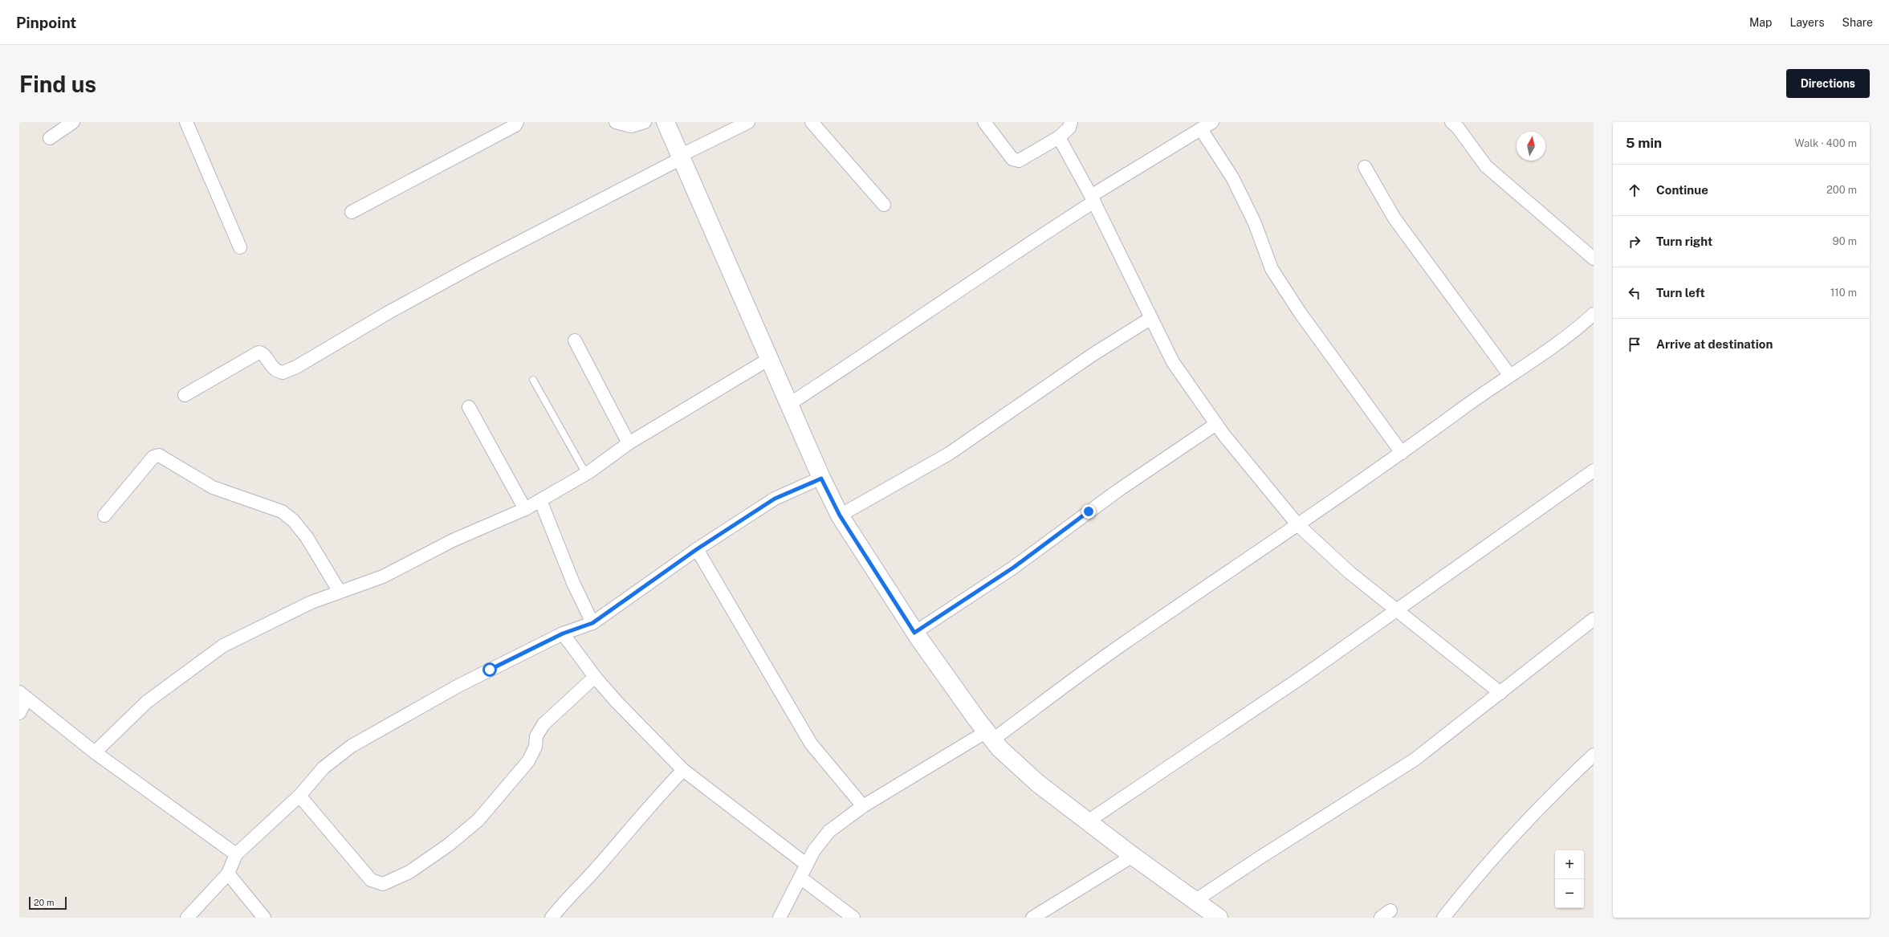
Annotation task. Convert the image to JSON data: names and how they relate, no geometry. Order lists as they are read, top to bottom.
{
  "scale_bar": "20 m",
  "north": "top",
  "page": {
    "header": "Pinpoint",
    "nav": ["Map", "Layers", "Share"],
    "buttons": "Directions",
    "title": "Find us",
    "heading": ["5 min", "Walk · 400 m"],
    "list": [
      ["Continue", "200 m"],
      ["Turn right", "90 m"],
      ["Turn left", "110 m"],
      "Arrive at destination"
    ],
    "map_buttons": ["+", "−"],
    "scale": "20 m"
  }
}
